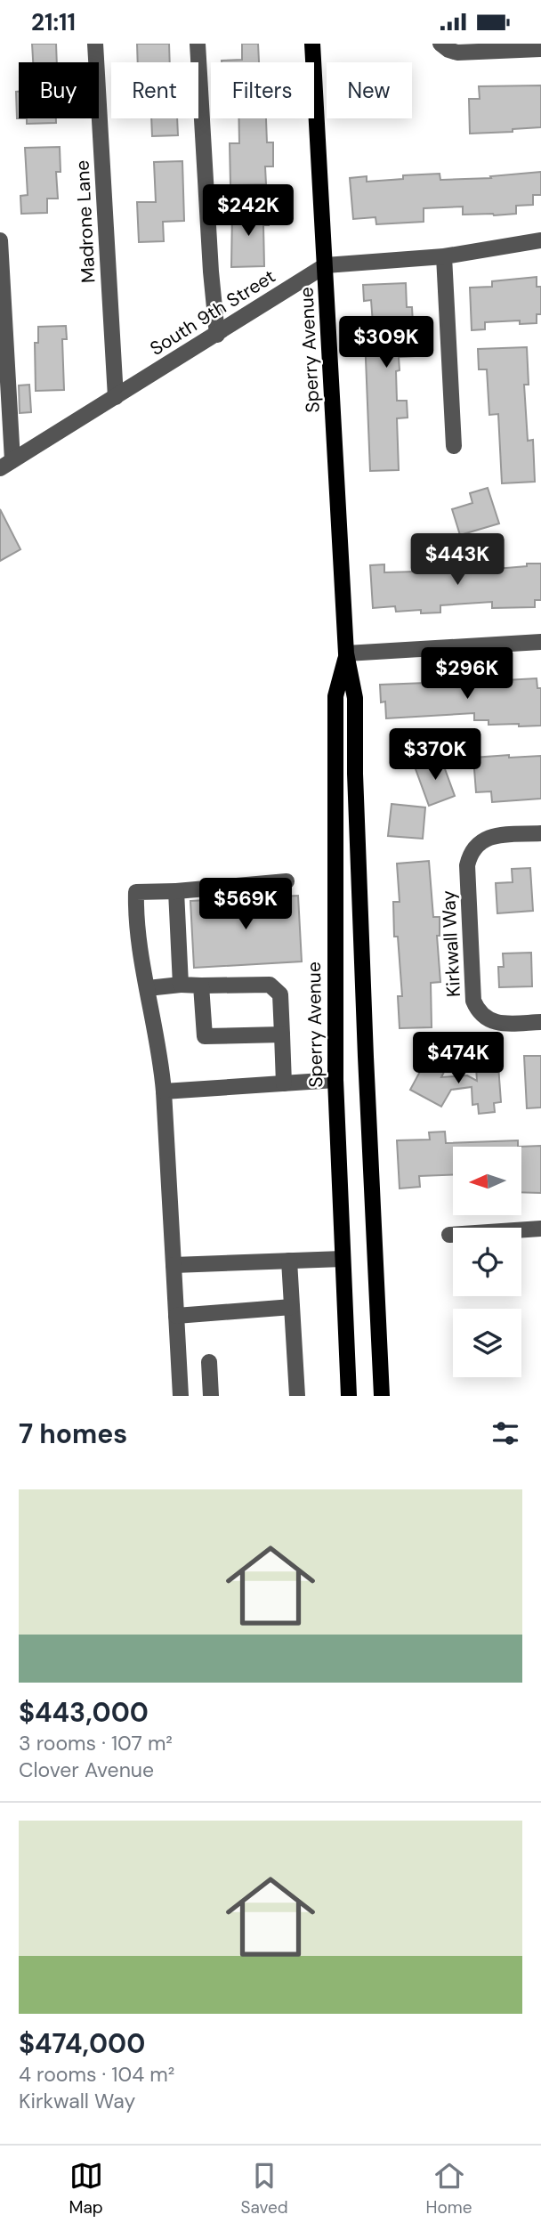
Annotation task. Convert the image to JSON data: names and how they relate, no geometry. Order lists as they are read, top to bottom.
{
  "streets": {
    "main road": ["Sperry Avenue"],
    "street": ["Madrone Lane", "South 9th Street", "Kirkwall Way"]
  },
  "crossings": [
    ["Madrone Lane", "South 9th Street"],
    ["South 9th Street", "Sperry Avenue"]
  ],
  "north": "left",
  "page": {
    "status": "21:11",
    "chip": [
      "Buy",
      "Rent",
      "Filters",
      "New"
    ],
    "price": [
      "$242K",
      "$309K",
      "$443K",
      "$296K",
      "$370K",
      "$569K",
      "$474K"
    ],
    "heading": "7 homes",
    "list": [
      {
        "name": "$443,000",
        "note": "3 rooms · 107 m² · Clover Avenue"
      },
      {
        "name": "$474,000",
        "note": "4 rooms · 104 m² · Kirkwall Way"
      }
    ],
    "tabs": ["Map", "Saved", "Home"]
  }
}
